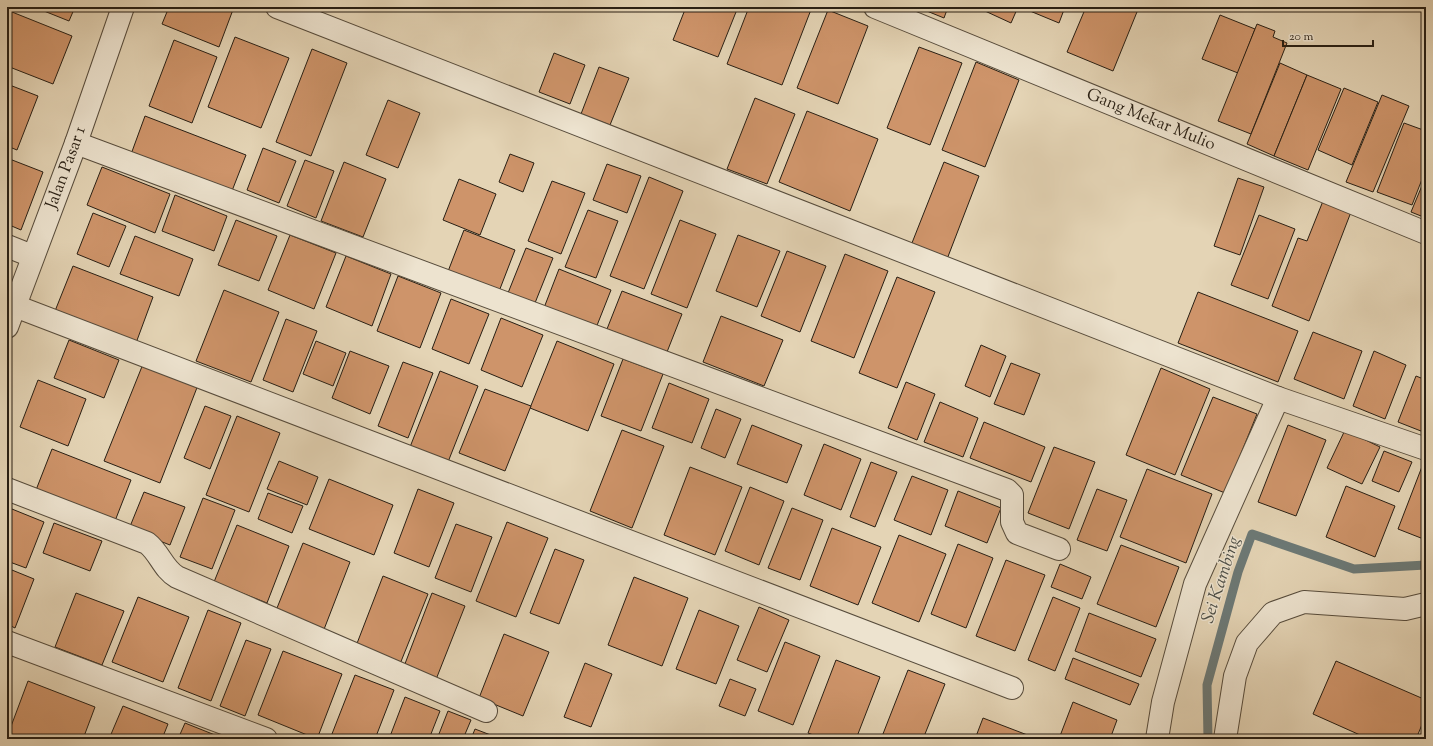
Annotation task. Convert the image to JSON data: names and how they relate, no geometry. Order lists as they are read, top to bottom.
{
  "streets": {
    "street": ["Gang Mekar Mulio", "Jalan Pasar 1"]
  },
  "water": ["Sei Kambing"],
  "scale_bar": "20 m"
}
